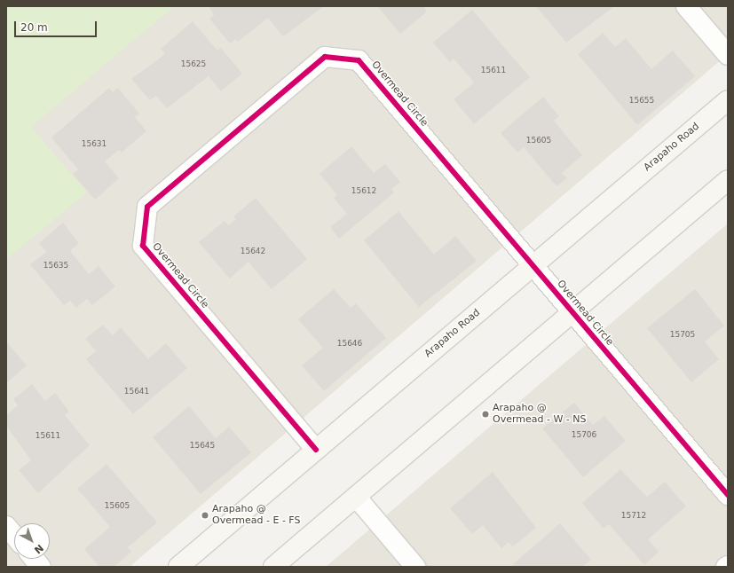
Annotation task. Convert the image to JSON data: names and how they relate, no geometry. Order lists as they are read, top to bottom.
{
  "streets": {
    "main road": ["Arapaho Road"],
    "street": ["Overmead Circle"]
  },
  "crossings": [
    ["Overmead Circle", "Arapaho Road"]
  ],
  "places": ["Arapaho @ Overmead - W - NS", "Arapaho @ Overmead - E - FS"],
  "house_numbers": [
    "15625",
    "15611",
    "15655",
    "15605",
    "15631",
    "15612",
    "15642",
    "15635",
    "15705",
    "15646",
    "15641",
    "15706",
    "15611",
    "15645",
    "15605",
    "15712"
  ],
  "scale_bar": "20 m",
  "north": "bottom right"
}
